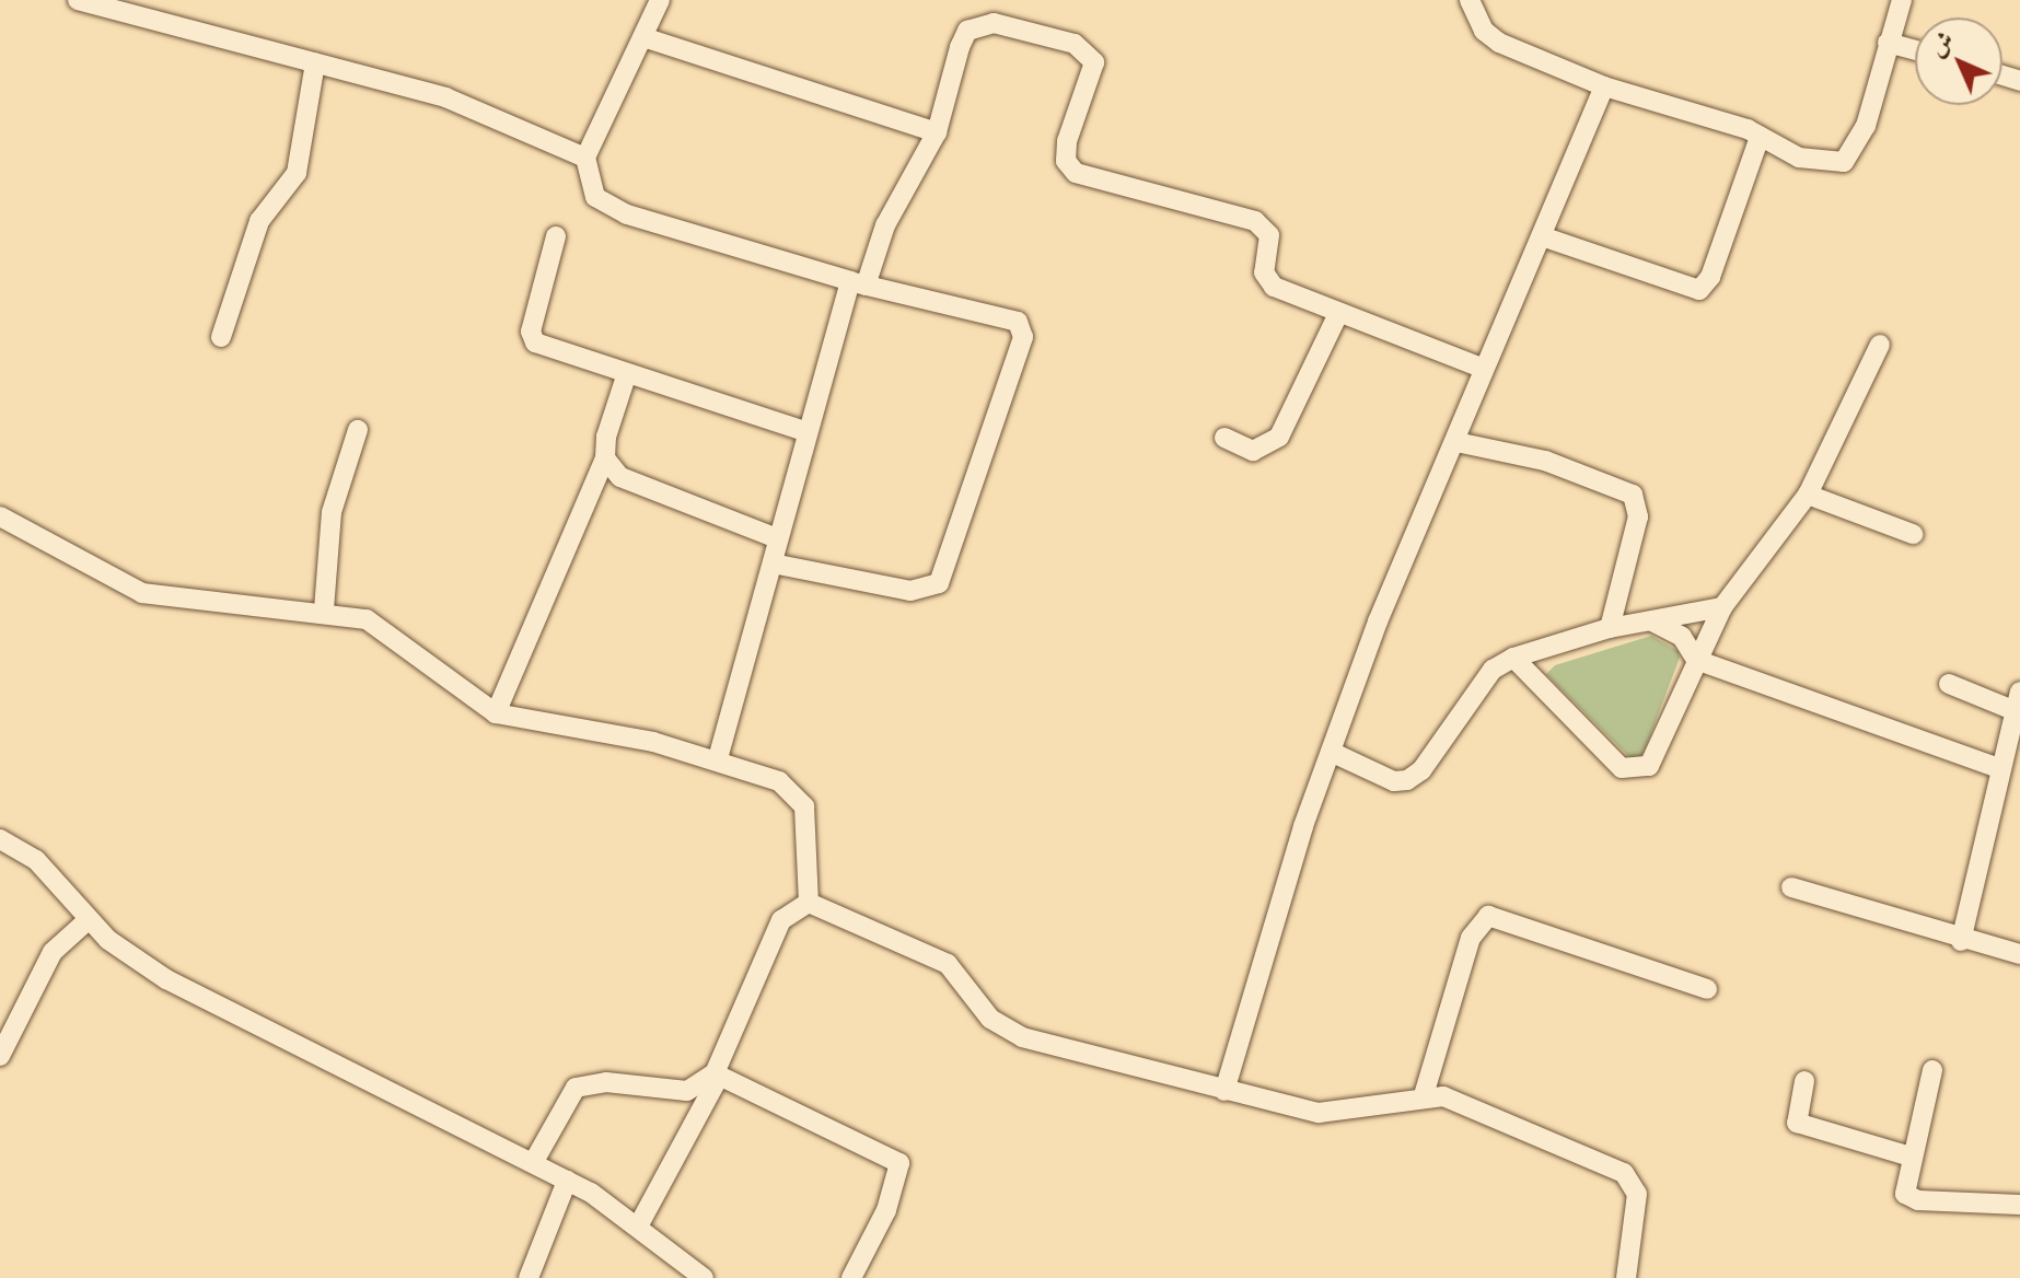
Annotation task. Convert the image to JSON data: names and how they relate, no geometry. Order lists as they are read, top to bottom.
{
  "north": "top left"
}
